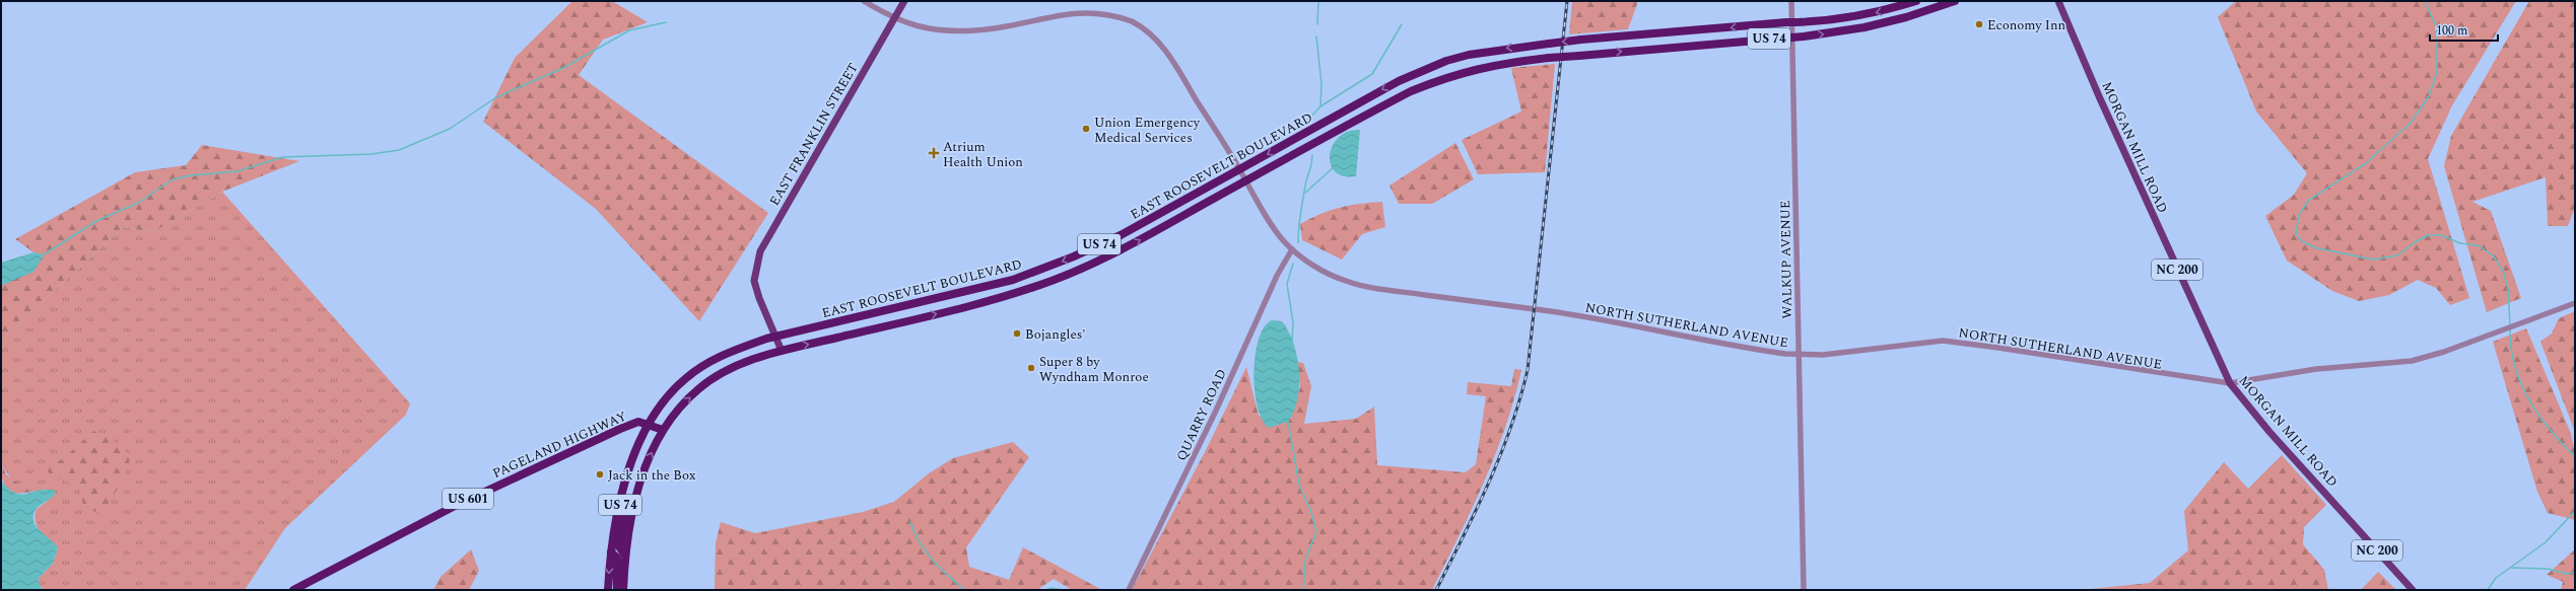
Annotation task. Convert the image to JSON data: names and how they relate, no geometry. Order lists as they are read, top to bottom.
{
  "streets": {
    "highway": [
      "US 74",
      "EAST ROOSEVELT BOULEVARD",
      "PAGELAND HIGHWAY",
      "US 601"
    ],
    "main road": ["EAST FRANKLIN STREET", "MORGAN MILL ROAD", "NC 200"],
    "street": ["WALKUP AVENUE", "NORTH SUTHERLAND AVENUE", "QUARRY ROAD"]
  },
  "crossings": [
    ["US 74", "EAST ROOSEVELT BOULEVARD"],
    ["US 74", "WALKUP AVENUE"],
    ["EAST FRANKLIN STREET", "EAST ROOSEVELT BOULEVARD"],
    ["EAST FRANKLIN STREET", "NORTH SUTHERLAND AVENUE"],
    ["MORGAN MILL ROAD", "NORTH SUTHERLAND AVENUE"],
    ["EAST ROOSEVELT BOULEVARD", "WALKUP AVENUE"],
    ["EAST ROOSEVELT BOULEVARD", "NORTH SUTHERLAND AVENUE"],
    ["EAST ROOSEVELT BOULEVARD", "PAGELAND HIGHWAY"],
    ["WALKUP AVENUE", "NORTH SUTHERLAND AVENUE"],
    ["NORTH SUTHERLAND AVENUE", "QUARRY ROAD"]
  ],
  "places": {
    "other": [
      "Economy Inn",
      "Union Emergency Medical Services",
      "Bojangles'",
      "Super 8 by Wyndham Monroe",
      "Jack in the Box"
    ],
    "health": ["Atrium Health Union"]
  },
  "scale_bar": "100 m"
}
